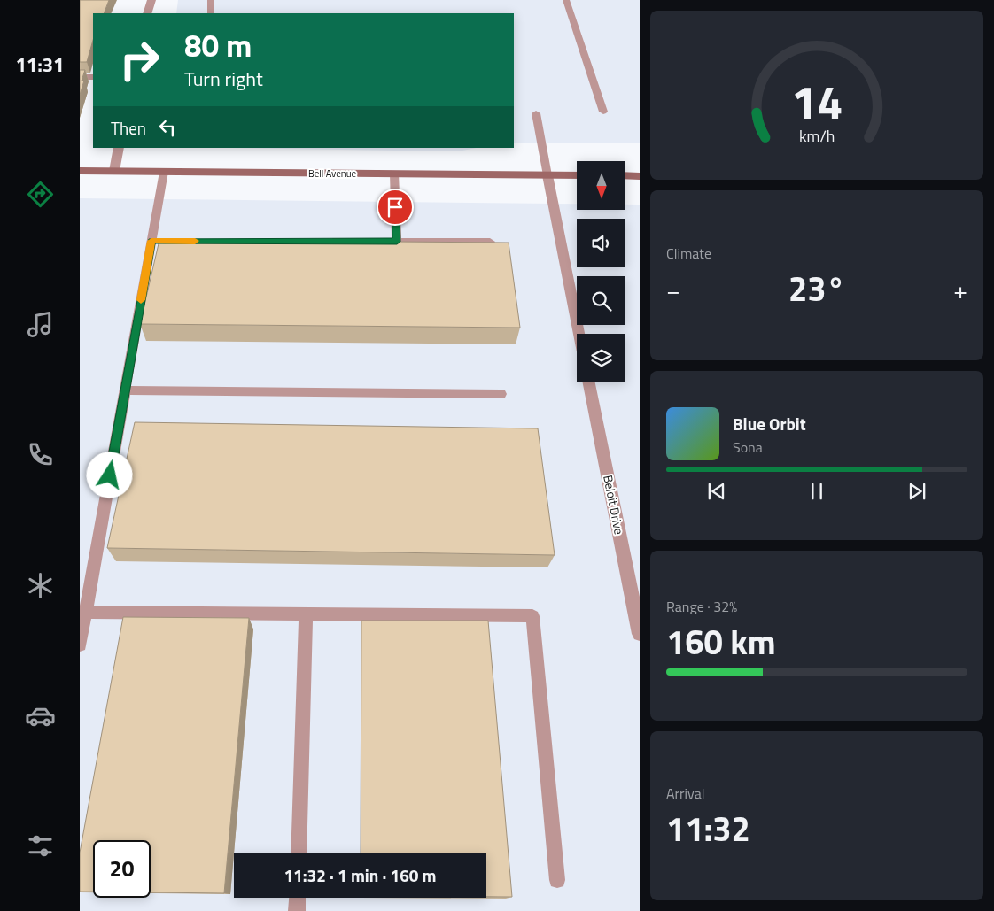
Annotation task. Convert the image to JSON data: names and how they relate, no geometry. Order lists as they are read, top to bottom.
{
  "streets": {
    "main road": ["Bell Avenue"],
    "street": ["Beloit Drive"]
  },
  "north": "bottom",
  "page": {
    "tabs": "11:31",
    "turn": ["80 m", "Turn right"],
    "then": "Then",
    "tile": [
      "Climate",
      ["Range · 32%", "160 km"],
      ["Arrival", "11:32"]
    ],
    "heat": ["−", "23°", "+"],
    "song": ["Blue Orbit", "Sona"],
    "limit": "20",
    "trip": "11:32 · 1 min · 160 m",
    "gauge": ["14", "km/h"]
  }
}
